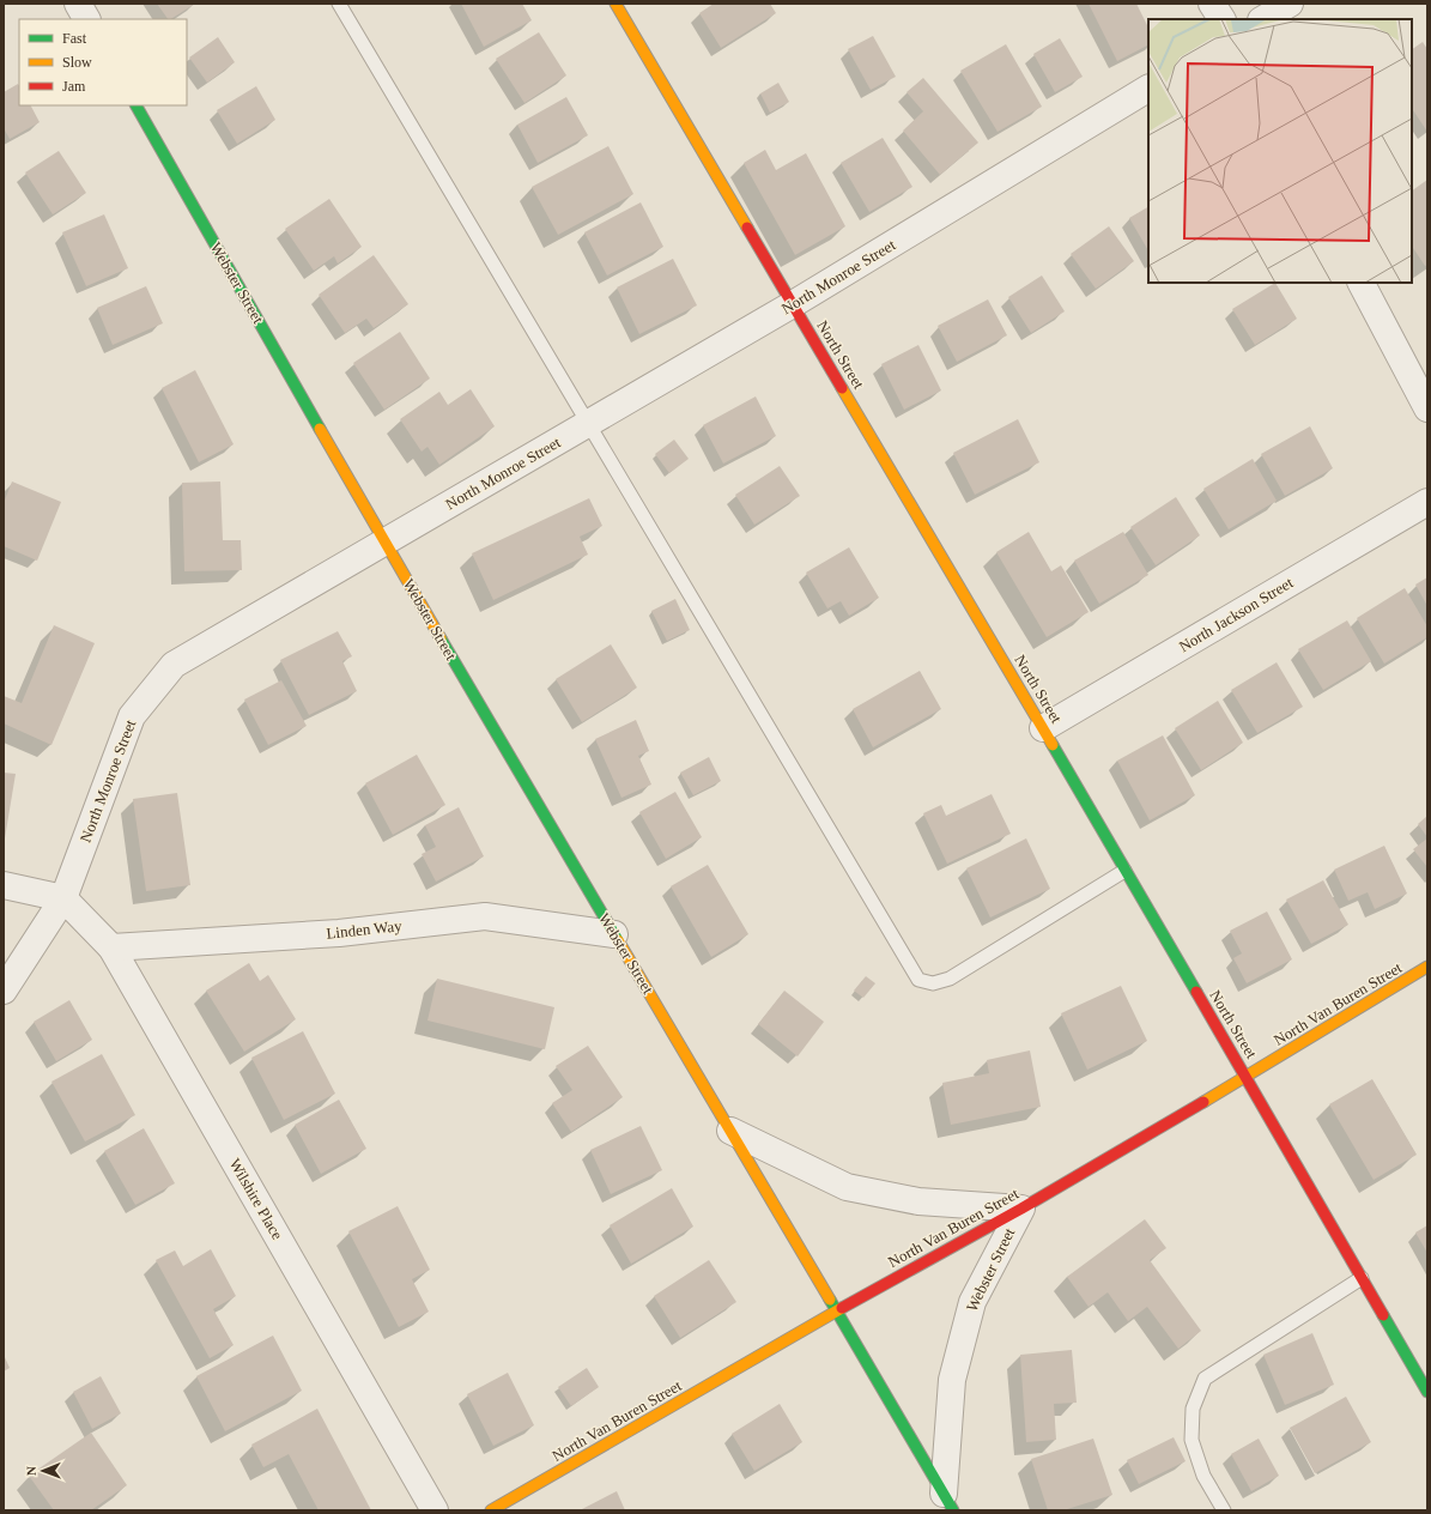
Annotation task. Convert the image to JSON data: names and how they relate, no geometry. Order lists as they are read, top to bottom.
{
  "streets": {
    "street": [
      "North Monroe Street",
      "Webster Street",
      "North Street",
      "North Jackson Street",
      "Linden Way",
      "North Van Buren Street",
      "Wilshire Place"
    ]
  },
  "crossings": [
    ["North Monroe Street", "Webster Street"],
    ["North Monroe Street", "North Street"],
    ["North Monroe Street", "Wilshire Place"],
    ["Webster Street", "Linden Way"],
    ["Webster Street", "North Van Buren Street"],
    ["North Street", "North Jackson Street"],
    ["North Street", "North Van Buren Street"],
    ["Linden Way", "Wilshire Place"]
  ],
  "legend": ["Fast", "Slow", "Jam"],
  "north": "left"
}
